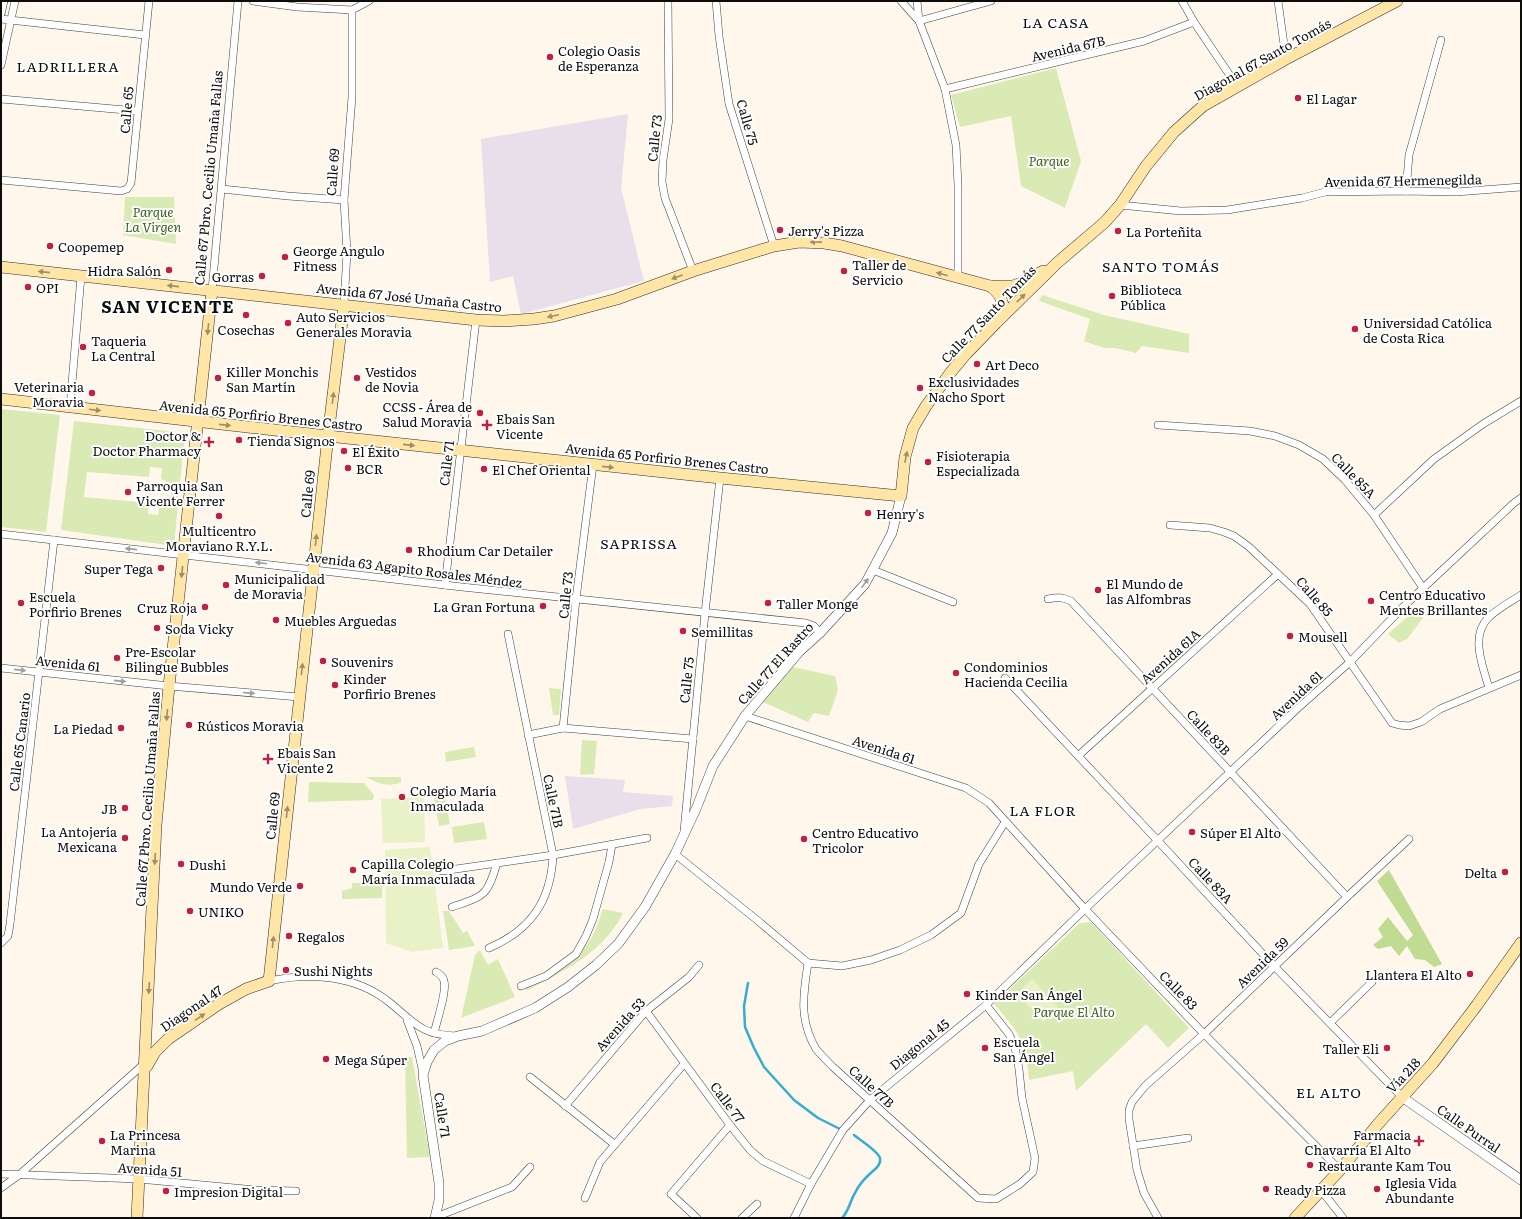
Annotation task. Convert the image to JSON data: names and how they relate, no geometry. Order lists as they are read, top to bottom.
{
  "streets": {
    "main road": [
      "Diagonal 67 Santo Tomás",
      "Calle 69",
      "Calle 67 Pbro. Cecilio Umaña Fallas",
      "Avenida 67 José Umaña Castro",
      "Calle 77 Santo Tomás",
      "Avenida 65 Porfirio Brenes Castro",
      "Diagonal 47",
      "Vía 218"
    ],
    "street": [
      "Avenida 67B",
      "Calle 65",
      "Calle 75",
      "Calle 73",
      "Avenida 67 Hermenegilda",
      "Calle 71",
      "Calle 85A",
      "Avenida 63 Agapito Rosales Méndez",
      "Calle 85",
      "Avenida 61A",
      "Avenida 61",
      "Calle 77 El Rastro",
      "Calle 83B",
      "Calle 65 Canario",
      "Calle 71B",
      "Calle 83A",
      "Avenida 59",
      "Calle 83",
      "Avenida 53",
      "Diagonal 45",
      "Calle 77B",
      "Calle 77",
      "Calle Purral",
      "Avenida 51"
    ]
  },
  "crossings": [
    ["Diagonal 67 Santo Tomás", "Avenida 67 Hermenegilda"],
    ["Diagonal 67 Santo Tomás", "Avenida 67 José Umaña Castro"],
    ["Diagonal 67 Santo Tomás", "Calle 77 Santo Tomás"],
    ["Calle 75", "Avenida 67 José Umaña Castro"],
    ["Calle 75", "Avenida 65 Porfirio Brenes Castro"],
    ["Calle 75", "Avenida 63 Agapito Rosales Méndez"],
    ["Calle 75", "Calle 77 El Rastro"],
    ["Calle 73", "Avenida 67 José Umaña Castro"],
    ["Calle 73", "Avenida 65 Porfirio Brenes Castro"],
    ["Calle 73", "Avenida 63 Agapito Rosales Méndez"],
    ["Calle 69", "Avenida 67 José Umaña Castro"],
    ["Calle 69", "Avenida 65 Porfirio Brenes Castro"],
    ["Calle 69", "Avenida 63 Agapito Rosales Méndez"],
    ["Calle 69", "Avenida 61"],
    ["Calle 69", "Diagonal 47"],
    ["Calle 67 Pbro. Cecilio Umaña Fallas", "Avenida 67 José Umaña Castro"],
    ["Calle 67 Pbro. Cecilio Umaña Fallas", "Avenida 65 Porfirio Brenes Castro"],
    ["Calle 67 Pbro. Cecilio Umaña Fallas", "Avenida 63 Agapito Rosales Méndez"],
    ["Calle 67 Pbro. Cecilio Umaña Fallas", "Avenida 61"],
    ["Calle 67 Pbro. Cecilio Umaña Fallas", "Diagonal 47"],
    ["Calle 67 Pbro. Cecilio Umaña Fallas", "Avenida 51"],
    ["Avenida 67 José Umaña Castro", "Calle 77 Santo Tomás"],
    ["Avenida 67 José Umaña Castro", "Calle 71"],
    ["Calle 77 Santo Tomás", "Avenida 65 Porfirio Brenes Castro"],
    ["Calle 77 Santo Tomás", "Calle 77 El Rastro"],
    ["Avenida 65 Porfirio Brenes Castro", "Calle 71"],
    ["Avenida 65 Porfirio Brenes Castro", "Calle 77 El Rastro"],
    ["Calle 71", "Avenida 63 Agapito Rosales Méndez"],
    ["Calle 71", "Calle 77 El Rastro"],
    ["Calle 85A", "Avenida 61"],
    ["Avenida 63 Agapito Rosales Méndez", "Calle 77 El Rastro"],
    ["Avenida 63 Agapito Rosales Méndez", "Calle 65 Canario"],
    ["Calle 85", "Avenida 61A"],
    ["Calle 85", "Avenida 61"],
    ["Avenida 61A", "Calle 83B"],
    ["Avenida 61A", "Calle 83A"],
    ["Avenida 61", "Calle 77 El Rastro"],
    ["Avenida 61", "Calle 83B"],
    ["Avenida 61", "Calle 65 Canario"],
    ["Avenida 61", "Calle 83A"],
    ["Avenida 61", "Calle 83"],
    ["Avenida 61", "Diagonal 45"],
    ["Calle 83B", "Avenida 59"],
    ["Calle 83A", "Avenida 59"],
    ["Calle 83A", "Vía 218"],
    ["Calle 83A", "Calle Purral"],
    ["Avenida 59", "Calle 83"],
    ["Calle 83", "Diagonal 45"],
    ["Calle 83", "Vía 218"],
    ["Avenida 53", "Calle 77"],
    ["Diagonal 45", "Calle 77B"],
    ["Diagonal 45", "Calle 77"],
    ["Vía 218", "Calle Purral"]
  ],
  "one_way": [
    "Calle 69",
    "Calle 67 Pbro. Cecilio Umaña Fallas",
    "Avenida 67 José Umaña Castro",
    "Calle 77 Santo Tomás",
    "Avenida 65 Porfirio Brenes Castro",
    "Diagonal 47"
  ],
  "districts": [
    "LA CASA",
    "LADRILLERA",
    "SANTO TOMÁS",
    "SAN VICENTE",
    "SAPRISSA",
    "LA FLOR",
    "EL ALTO"
  ],
  "parks": ["Parque", "Parque La Virgen", "Parque El Alto"],
  "places": {
    "other": [
      "Colegio Oasis de Esperanza",
      "El Lagar",
      "Jerry's Pizza",
      "La Porteñita",
      "Coopemep",
      "George Angulo Fitness",
      "Hidra Salón",
      "Taller de Servicio",
      "Gorras",
      "OPI",
      "Biblioteca Pública",
      "Cosechas",
      "Auto Servicios Generales Moravia",
      "Universidad Católica de Costa Rica",
      "Taqueria La Central",
      "Art Deco",
      "Killer Monchis San Martín",
      "Vestidos de Novia",
      "Exclusividades Nacho Sport",
      "Veterinaria Moravia",
      "CCSS - Área de Salud Moravia",
      "Tienda Signos",
      "El Éxito",
      "Fisioterapia Especializada",
      "BCR",
      "El Chef Oriental",
      "Parroquia San Vicente Ferrer",
      "Henry's",
      "Multicentro Moraviano R.Y.L.",
      "Rhodium Car Detailer",
      "Super Tega",
      "Municipalidad de Moravia",
      "El Mundo de las Alfombras",
      "Centro Educativo Mentes Brillantes",
      "Escuela Porfirio Brenes",
      "Taller Monge",
      "La Gran Fortuna",
      "Cruz Roja",
      "Muebles Arguedas",
      "Soda Vicky",
      "Semillitas",
      "Mousell",
      "Pre-Escolar Bilingue Bubbles",
      "Souvenirs",
      "Condominios Hacienda Cecilia",
      "Kinder Porfirio Brenes",
      "Rústicos Moravia",
      "La Piedad",
      "Colegio María Inmaculada",
      "JB",
      "Súper El Alto",
      "La Antojería Mexicana",
      "Centro Educativo Tricolor",
      "Dushi",
      "Capilla Colegio María Inmaculada",
      "Delta",
      "Mundo Verde",
      "UNIKO",
      "Regalos",
      "Sushi Nights",
      "Llantera El Alto",
      "Kinder San Ángel",
      "Escuela San Ángel",
      "Taller Eli",
      "Mega Súper",
      "La Princesa Marina",
      "Restaurante Kam Tou",
      "Ready Pizza",
      "Iglesia Vida Abundante",
      "Impresion Digital"
    ],
    "health": [
      "Ebais San Vicente",
      "Doctor & Doctor Pharmacy",
      "Ebais San Vicente 2",
      "Farmacia Chavarría El Alto"
    ]
  }
}
